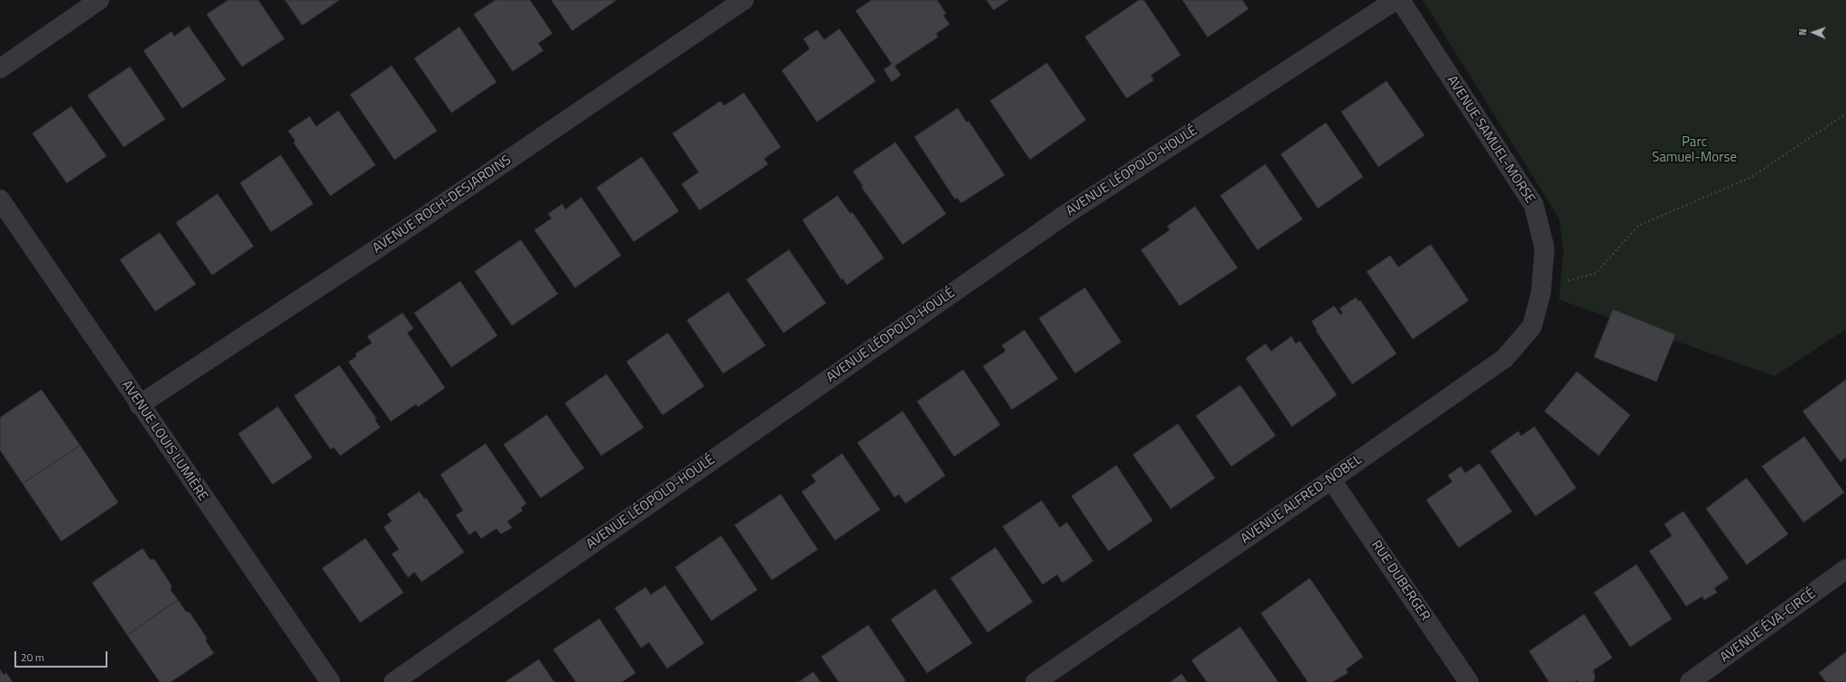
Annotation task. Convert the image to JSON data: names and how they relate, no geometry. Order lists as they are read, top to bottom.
{
  "streets": {
    "street": [
      "AVENUE SAMUEL-MORSE",
      "AVENUE LÉOPOLD-HOULÉ",
      "AVENUE ROCH-DESJARDINS",
      "AVENUE LOUIS LUMIÈRE",
      "AVENUE ALFRED-NOBEL",
      "RUE DUBERGER",
      "AVENUE ÉVA-CIRCÉ"
    ]
  },
  "crossings": [
    ["AVENUE SAMUEL-MORSE", "AVENUE ALFRED-NOBEL"],
    ["AVENUE ROCH-DESJARDINS", "AVENUE LOUIS LUMIÈRE"],
    ["AVENUE ALFRED-NOBEL", "RUE DUBERGER"]
  ],
  "parks": ["Parc Samuel-Morse"],
  "scale_bar": "20 m",
  "north": "left"
}
